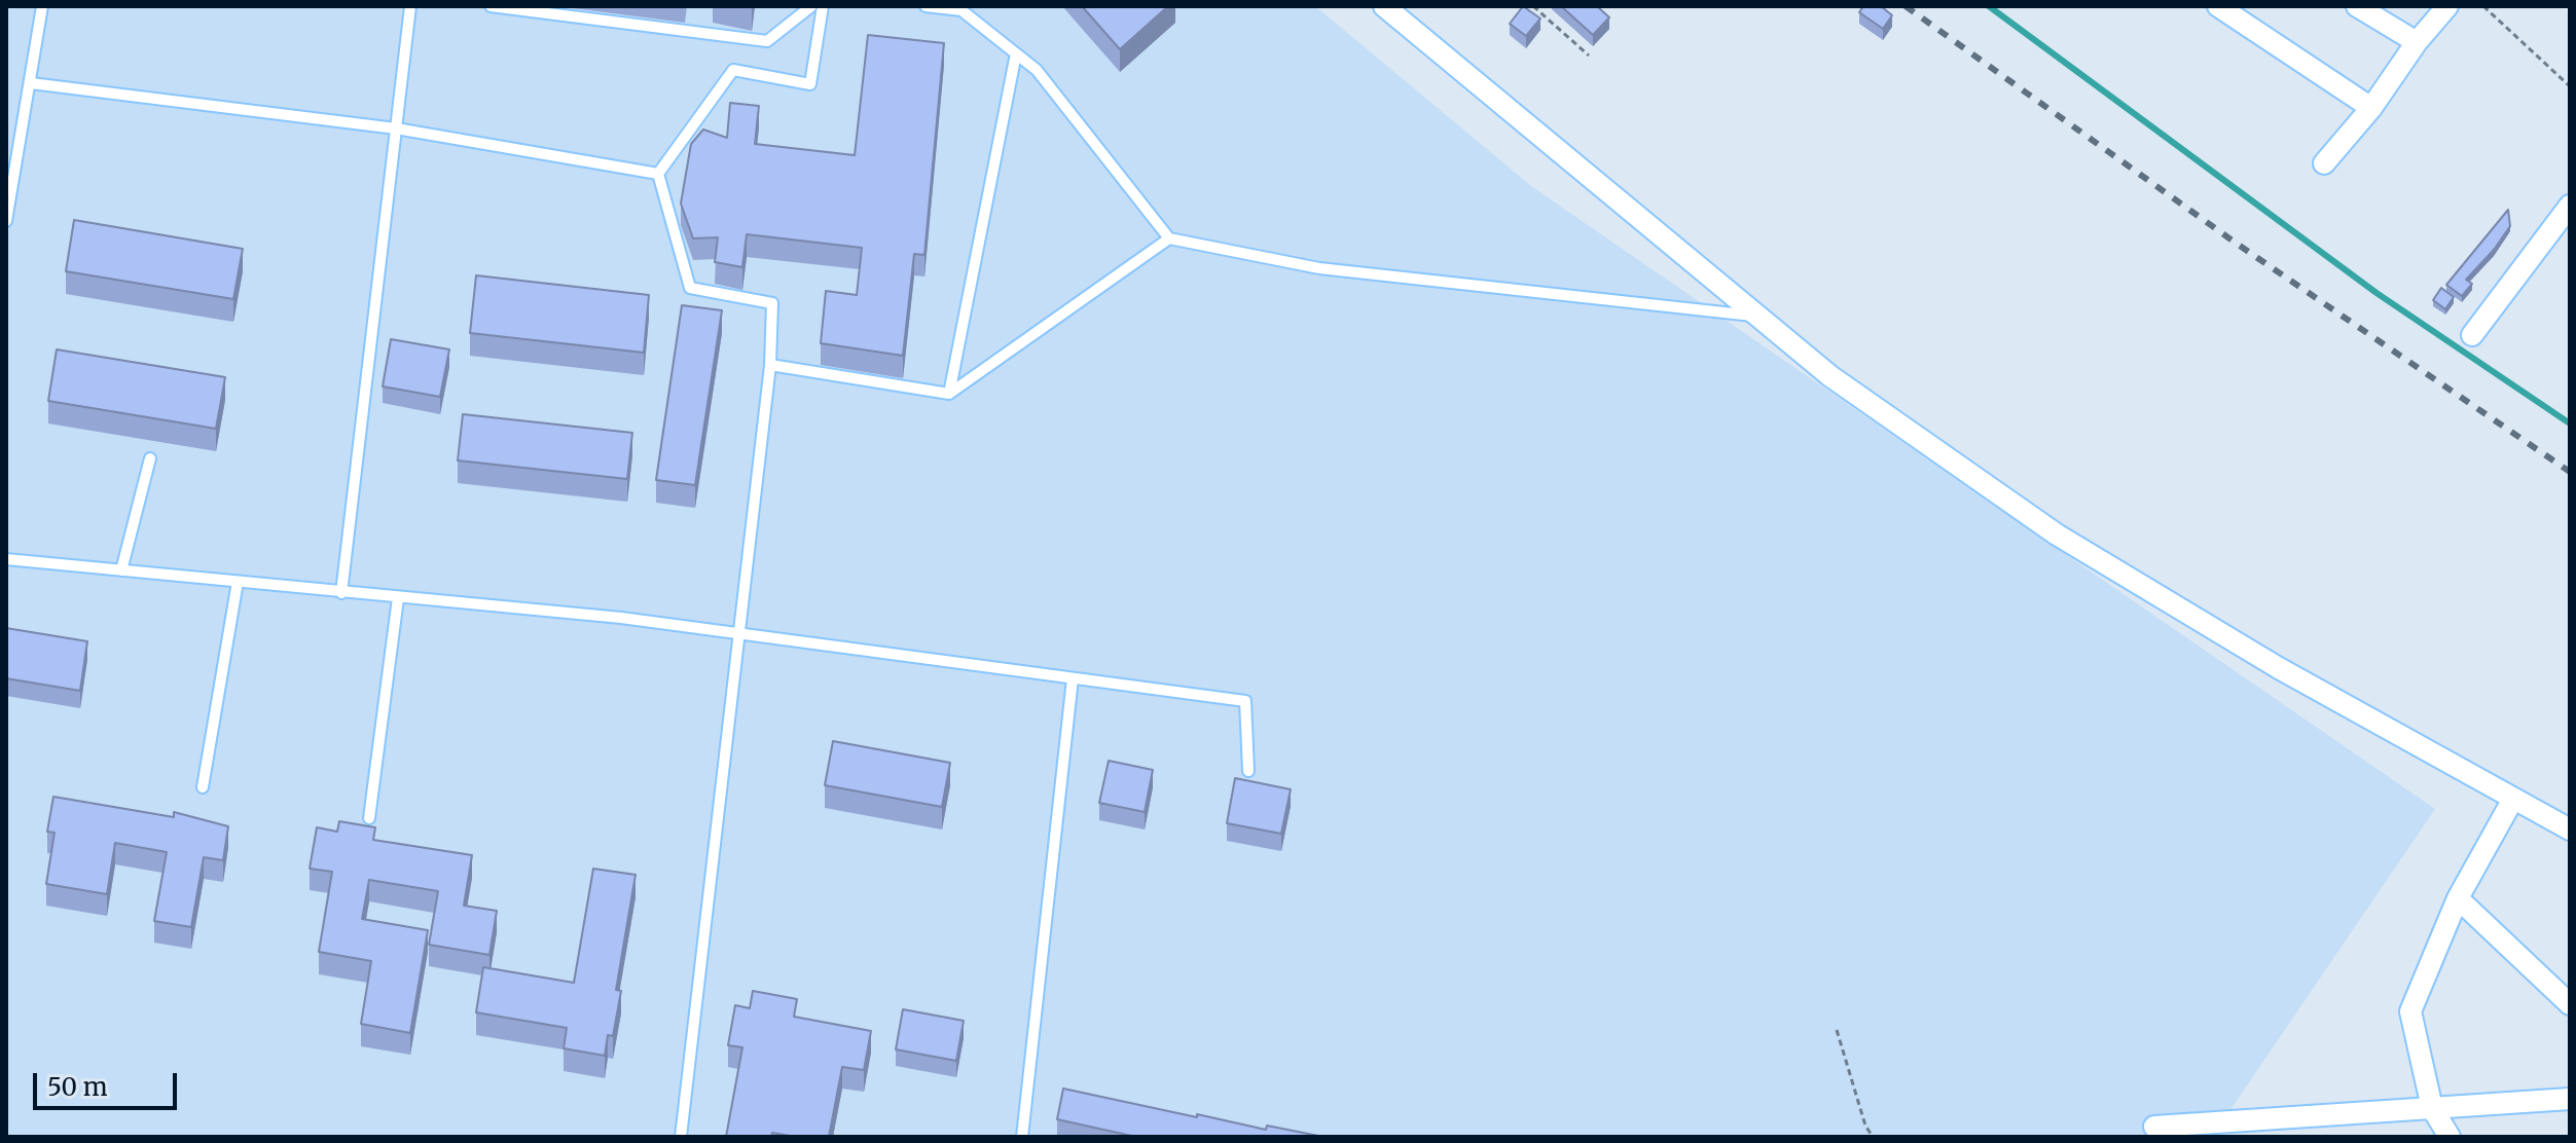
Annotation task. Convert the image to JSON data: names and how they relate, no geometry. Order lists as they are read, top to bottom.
{
  "scale_bar": "50 m"
}
